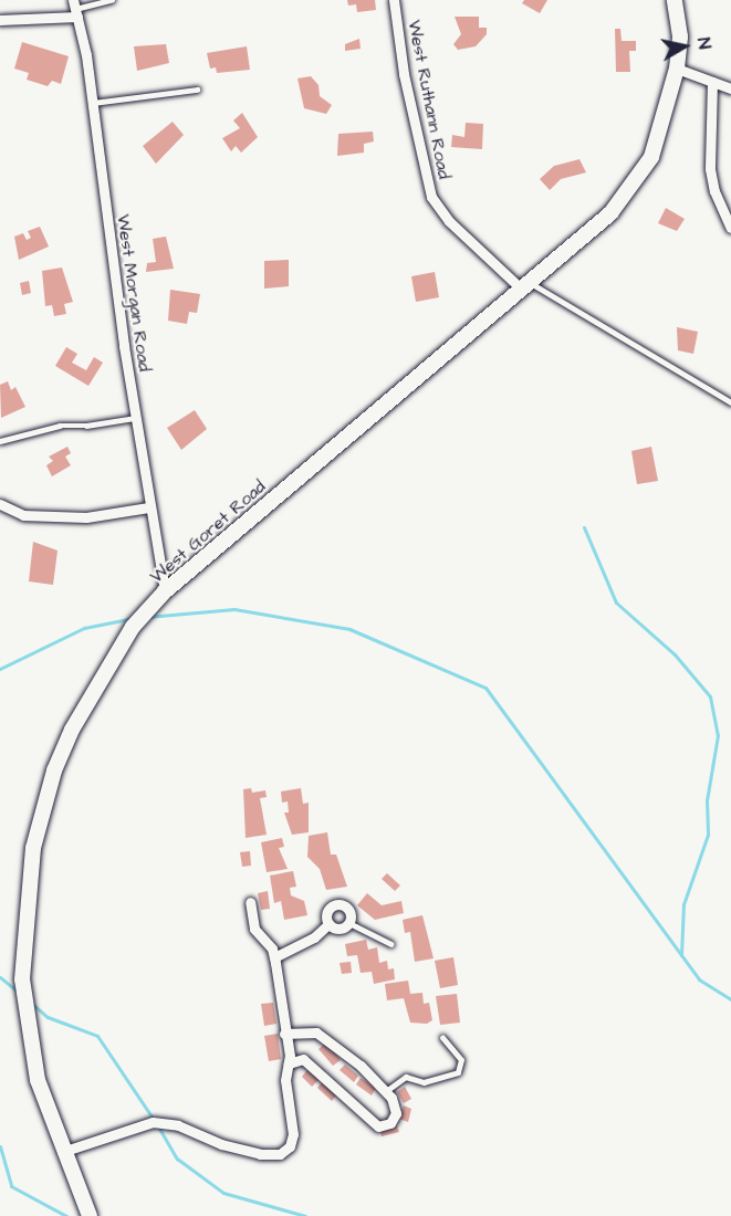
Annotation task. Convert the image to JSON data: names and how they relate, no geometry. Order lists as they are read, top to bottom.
{
  "streets": {
    "street": ["West Ruthann Road", "West Morgan Road", "West Goret Road"]
  },
  "crossings": [
    ["West Ruthann Road", "West Goret Road"],
    ["West Morgan Road", "West Goret Road"]
  ],
  "north": "right"
}
